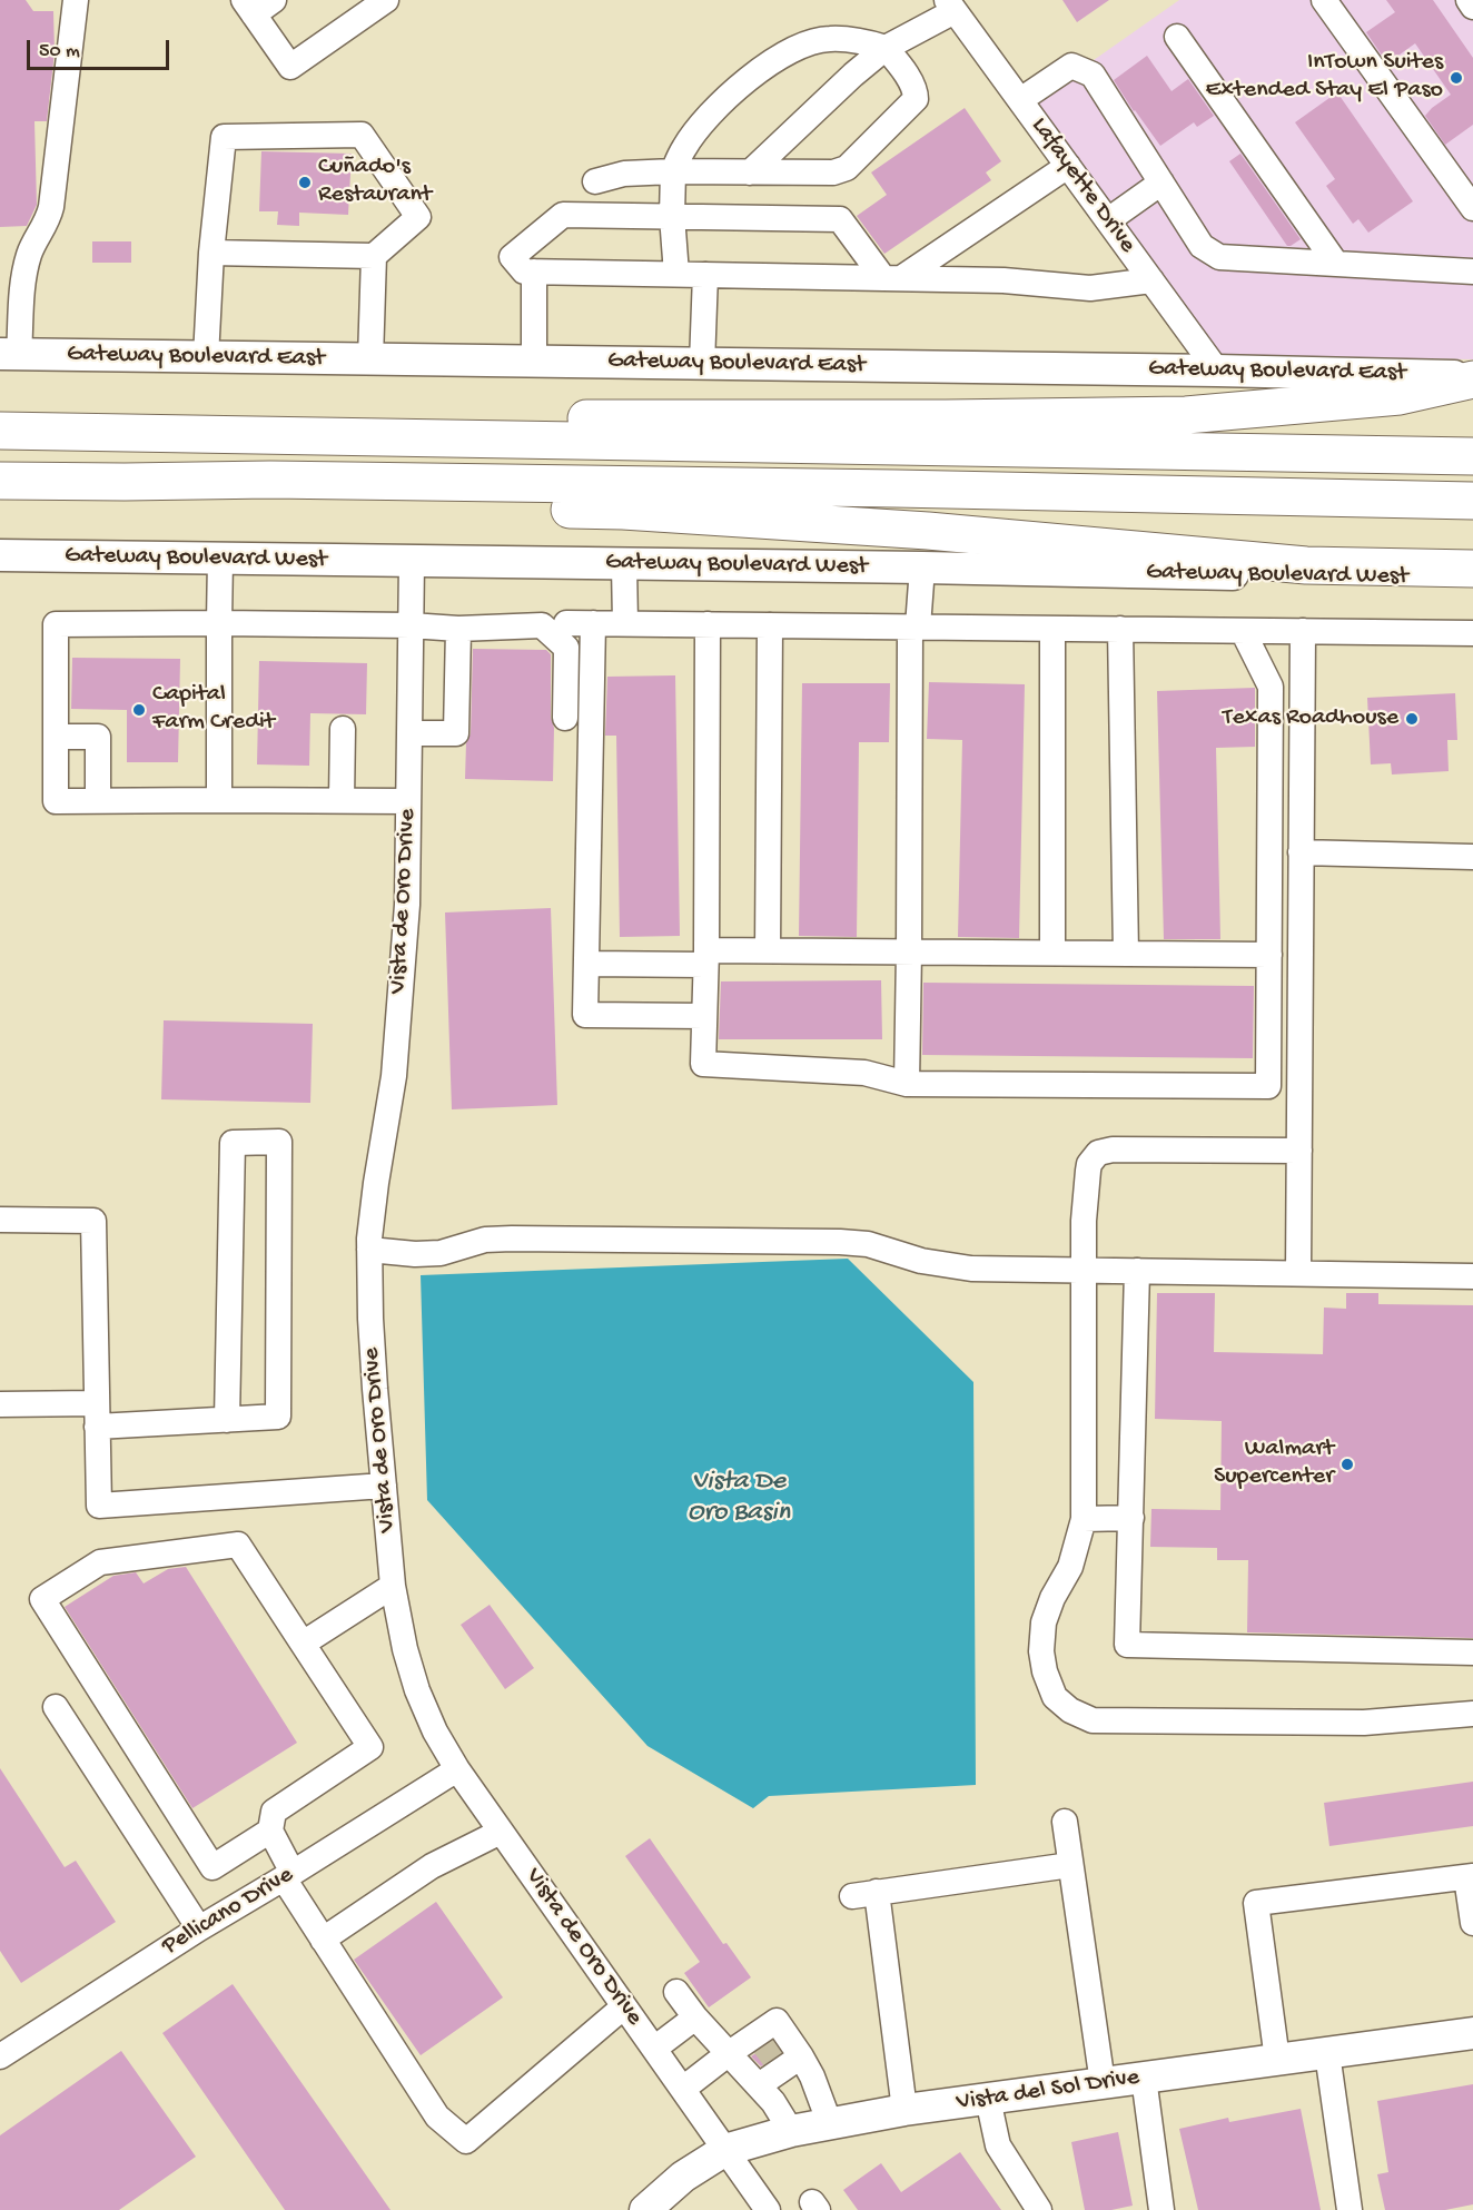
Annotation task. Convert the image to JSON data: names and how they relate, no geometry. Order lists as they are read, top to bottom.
{
  "streets": {
    "main road": ["Gateway Boulevard East", "Gateway Boulevard West", "Vista del Sol Drive"],
    "street": ["Lafayette Drive", "Vista de Oro Drive", "Pellicano Drive"]
  },
  "crossings": [
    ["Lafayette Drive", "Gateway Boulevard East"],
    ["Gateway Boulevard West", "Vista de Oro Drive"],
    ["Vista de Oro Drive", "Pellicano Drive"],
    ["Vista de Oro Drive", "Vista del Sol Drive"]
  ],
  "water": ["Vista De Oro Basin"],
  "places": [
    "InTown Suites Extended Stay El Paso",
    "Cuñado's Restaurant",
    "Capital Farm Credit",
    "Texas Roadhouse",
    "Walmart Supercenter"
  ],
  "scale_bar": "50 m"
}
